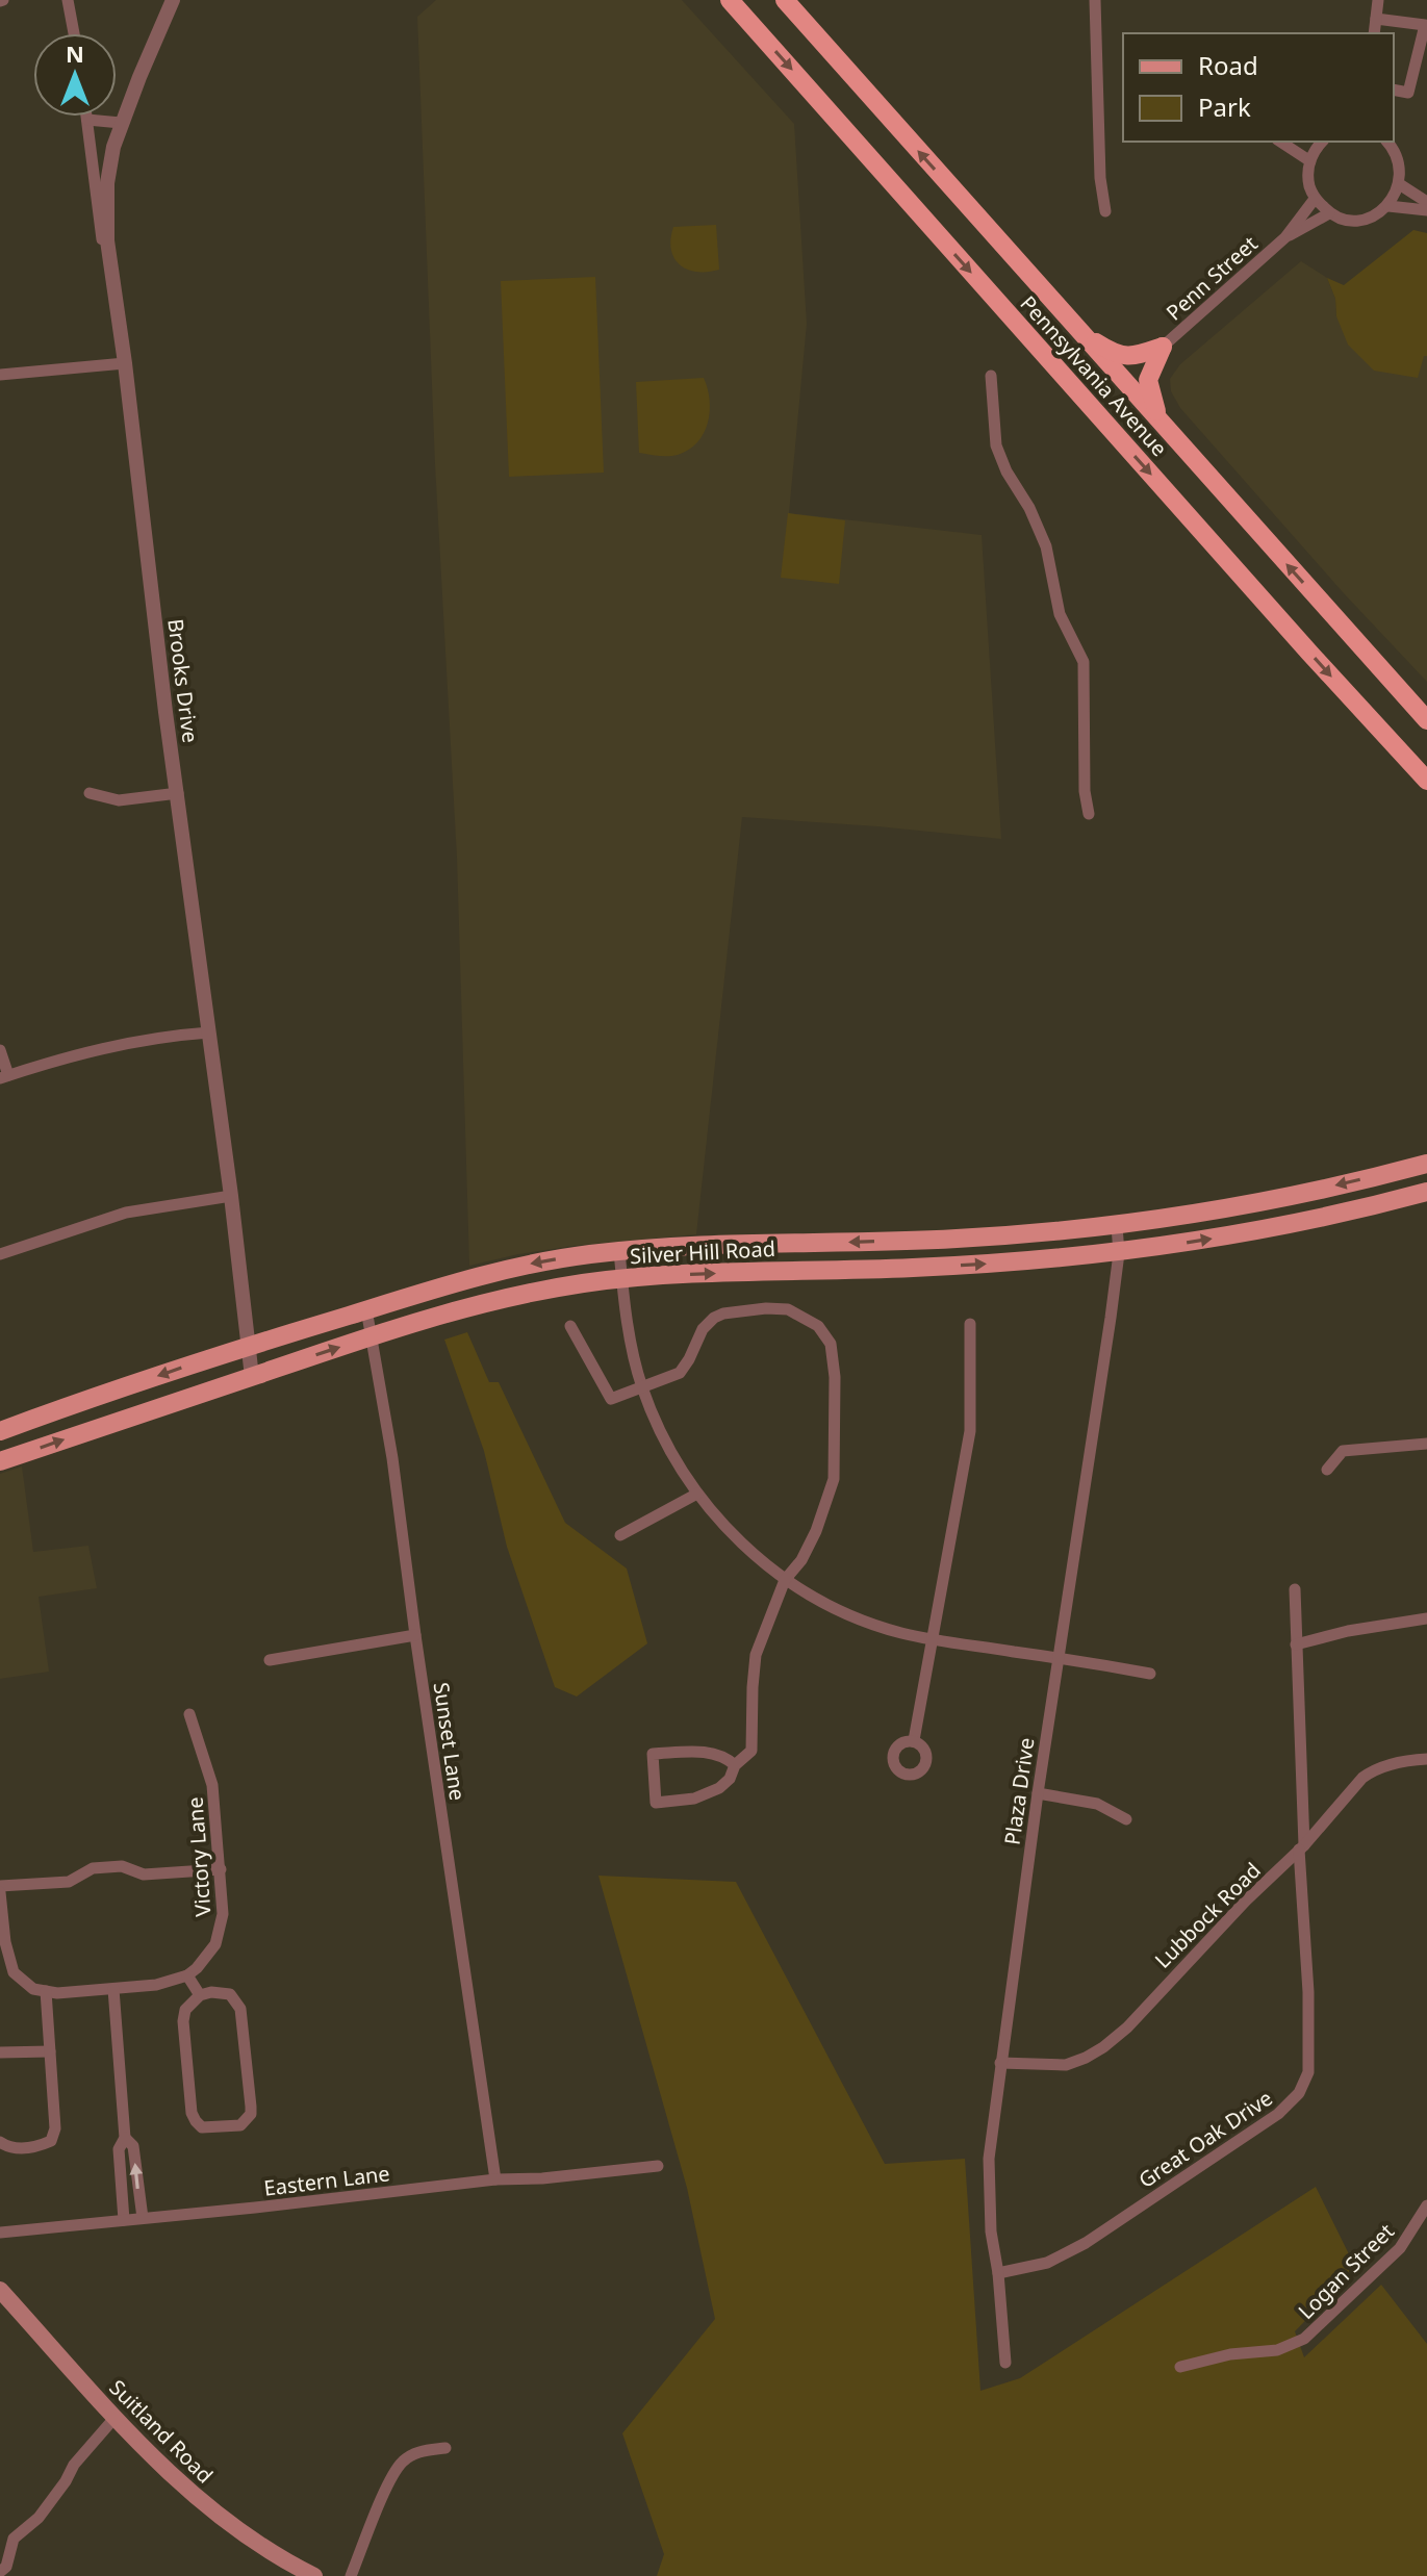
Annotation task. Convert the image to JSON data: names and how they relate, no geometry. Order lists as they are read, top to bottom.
{
  "streets": {
    "highway": ["Pennsylvania Avenue"],
    "main road": ["Silver Hill Road", "Suitland Road"],
    "street": [
      "Penn Street",
      "Brooks Drive",
      "Sunset Lane",
      "Plaza Drive",
      "Victory Lane",
      "Lubbock Road",
      "Great Oak Drive",
      "Eastern Lane",
      "Logan Street"
    ]
  },
  "crossings": [
    ["Brooks Drive", "Silver Hill Road"],
    ["Silver Hill Road", "Sunset Lane"],
    ["Silver Hill Road", "Plaza Drive"],
    ["Sunset Lane", "Eastern Lane"],
    ["Plaza Drive", "Lubbock Road"],
    ["Plaza Drive", "Great Oak Drive"],
    ["Lubbock Road", "Great Oak Drive"]
  ],
  "legend": ["Road", "Park"],
  "north": "top"
}
